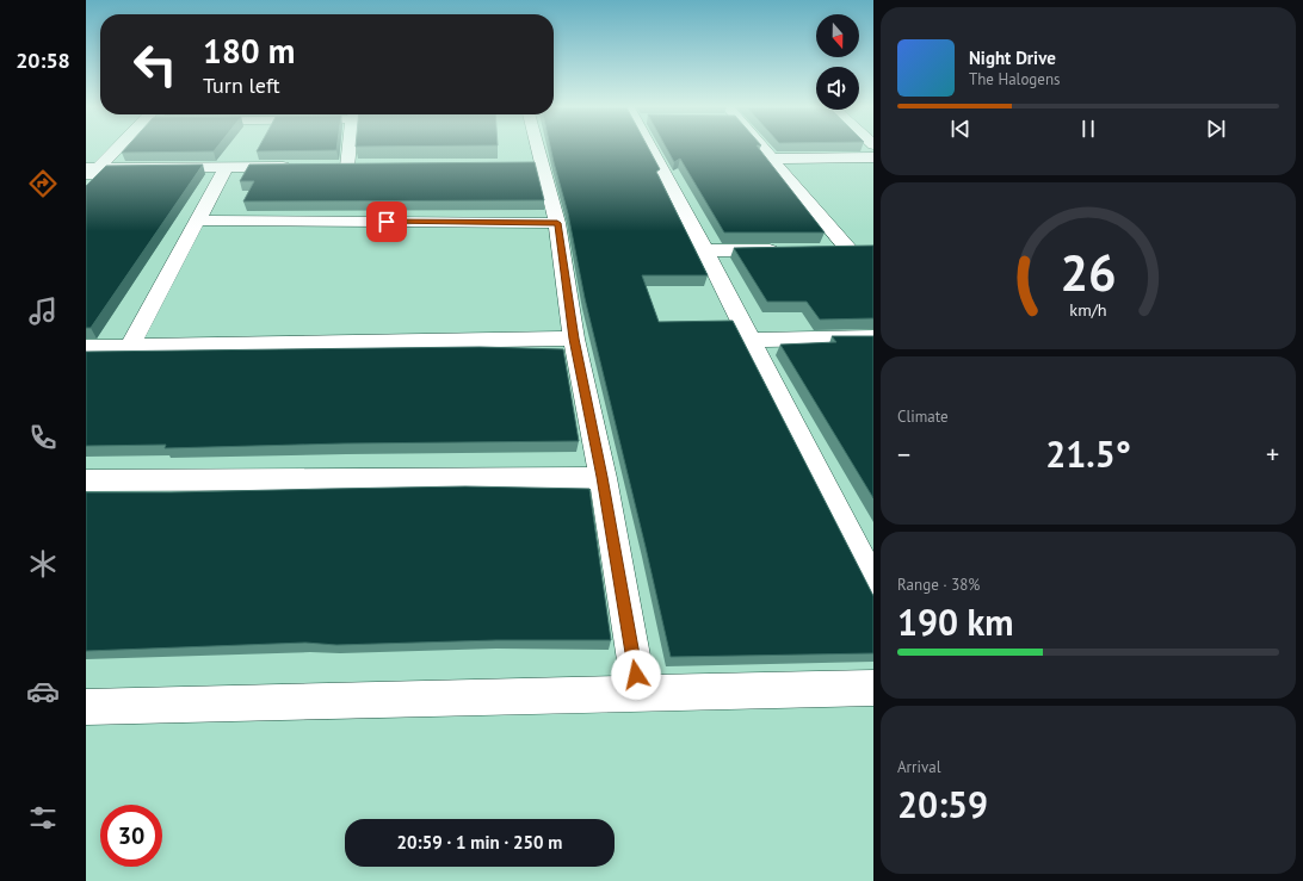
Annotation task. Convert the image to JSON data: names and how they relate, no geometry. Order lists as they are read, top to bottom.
{
  "north": "bottom",
  "page": {
    "tabs": "20:58",
    "turn": ["180 m", "Turn left"],
    "song": ["Night Drive", "The Halogens"],
    "tile": [
      "Climate",
      ["Range · 38%", "190 km"],
      ["Arrival", "20:59"]
    ],
    "heat": ["−", "21.5°", "+"],
    "limit": "30",
    "trip": "20:59 · 1 min · 250 m",
    "gauge": ["26", "km/h"]
  }
}
